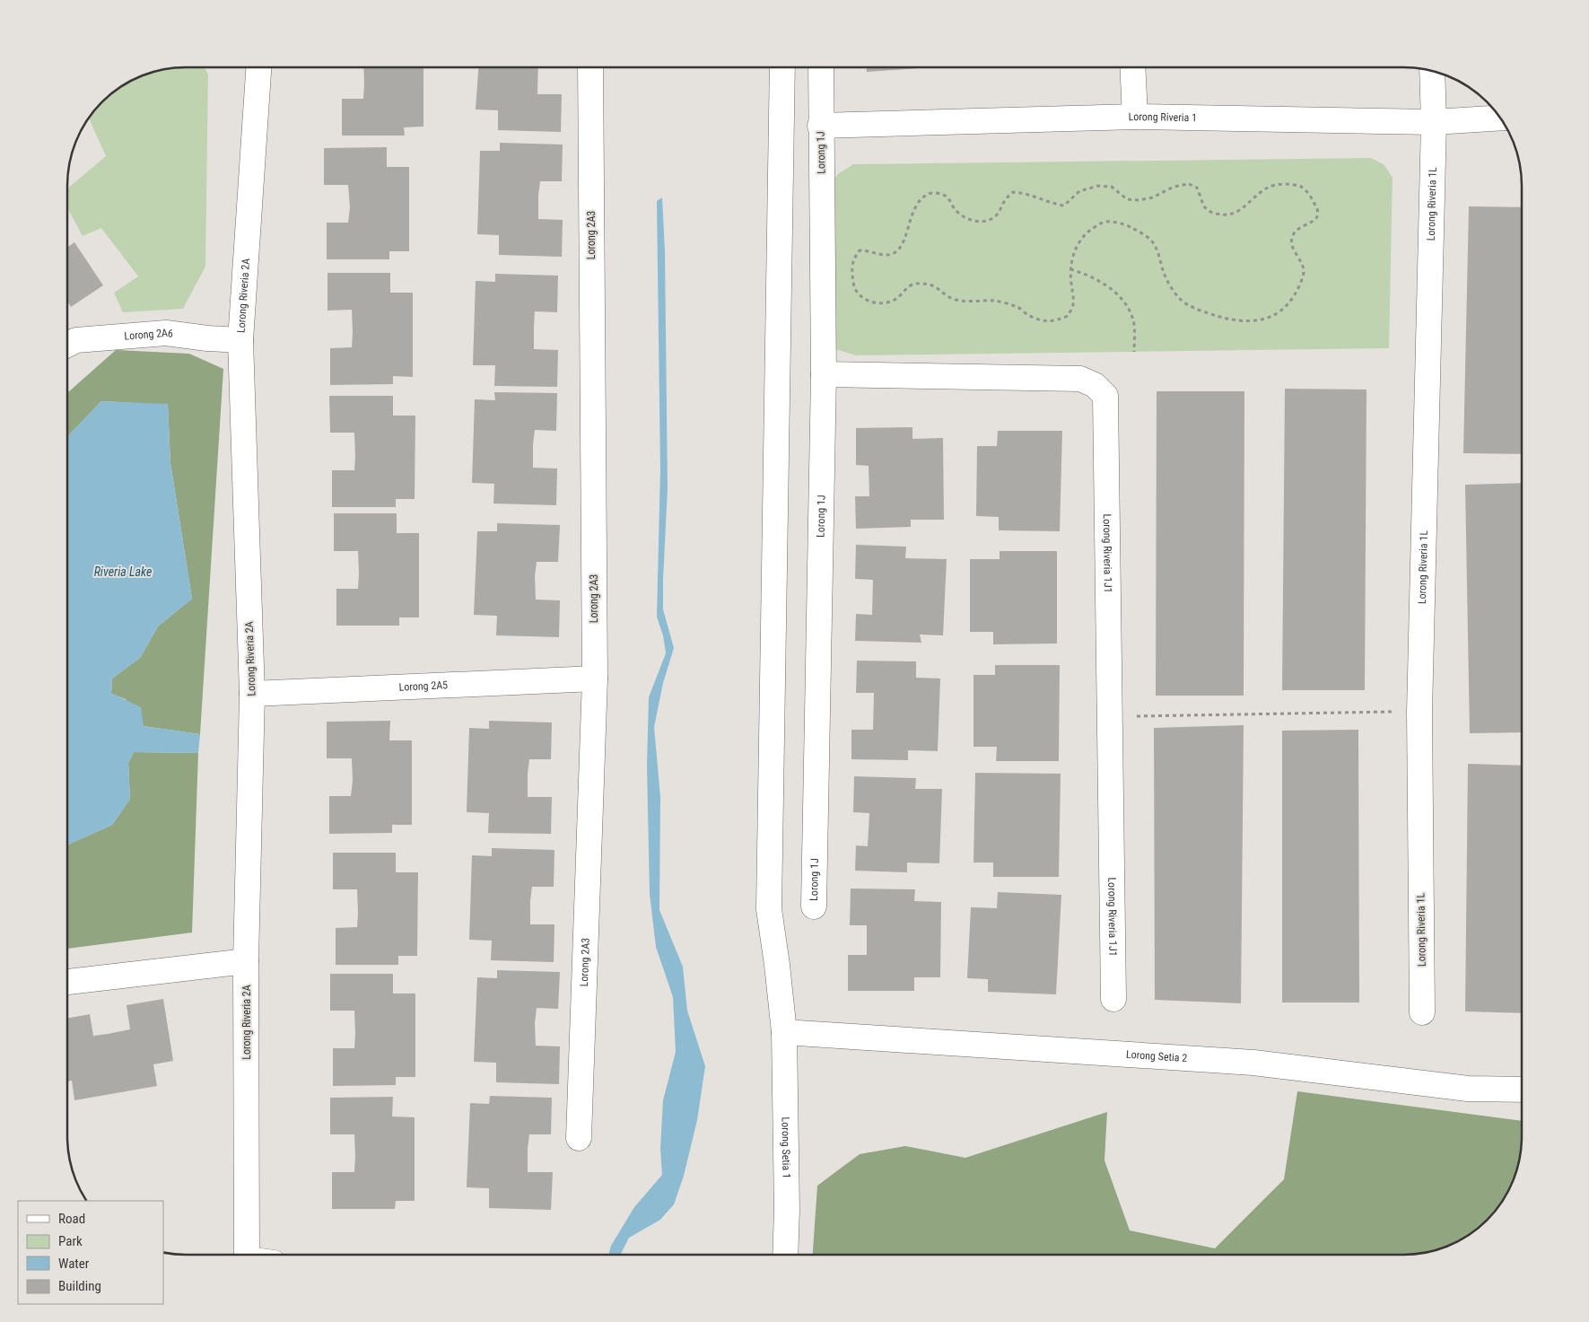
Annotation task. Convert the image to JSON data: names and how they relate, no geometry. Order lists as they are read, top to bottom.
{
  "streets": {
    "street": [
      "Lorong Riveria 1",
      "Lorong 1J",
      "Lorong Riveria 1L",
      "Lorong 2A3",
      "Lorong Riveria 2A",
      "Lorong 2A6",
      "Lorong Riveria 1J1",
      "Lorong 2A5",
      "Lorong Setia 2",
      "Lorong Setia 1"
    ]
  },
  "crossings": [
    ["Lorong Riveria 1", "Lorong 1J"],
    ["Lorong Riveria 1", "Lorong Riveria 1L"],
    ["Lorong 1J", "Lorong Riveria 1J1"],
    ["Lorong 2A3", "Lorong 2A5"],
    ["Lorong Riveria 2A", "Lorong 2A6"],
    ["Lorong Riveria 2A", "Lorong 2A5"],
    ["Lorong Setia 2", "Lorong Setia 1"]
  ],
  "water": ["Riveria Lake"],
  "legend": [
    "Road",
    "Park",
    "Water",
    "Building"
  ]
}
